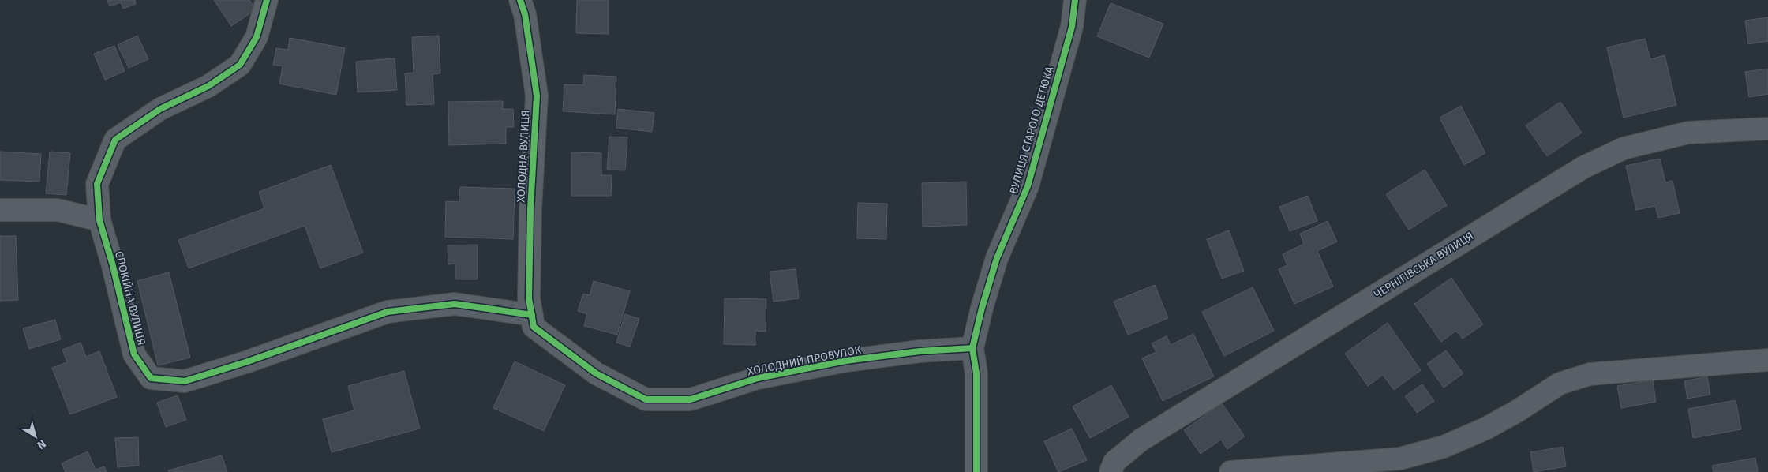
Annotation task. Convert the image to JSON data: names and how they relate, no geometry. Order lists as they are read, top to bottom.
{
  "streets": {
    "street": [
      "ВУЛИЦЯ СТАРОГО ДЕТЮКА",
      "ХОЛОДНА ВУЛИЦЯ",
      "ЧЕРНІГІВСЬКА ВУЛИЦЯ",
      "СПОКІЙНА ВУЛИЦЯ",
      "ХОЛОДНИЙ ПРОВУЛОК"
    ]
  },
  "crossings": [
    ["ВУЛИЦЯ СТАРОГО ДЕТЮКА", "ХОЛОДНИЙ ПРОВУЛОК"],
    ["ХОЛОДНА ВУЛИЦЯ", "СПОКІЙНА ВУЛИЦЯ"],
    ["ХОЛОДНА ВУЛИЦЯ", "ХОЛОДНИЙ ПРОВУЛОК"],
    ["СПОКІЙНА ВУЛИЦЯ", "ХОЛОДНИЙ ПРОВУЛОК"]
  ],
  "north": "bottom right"
}
